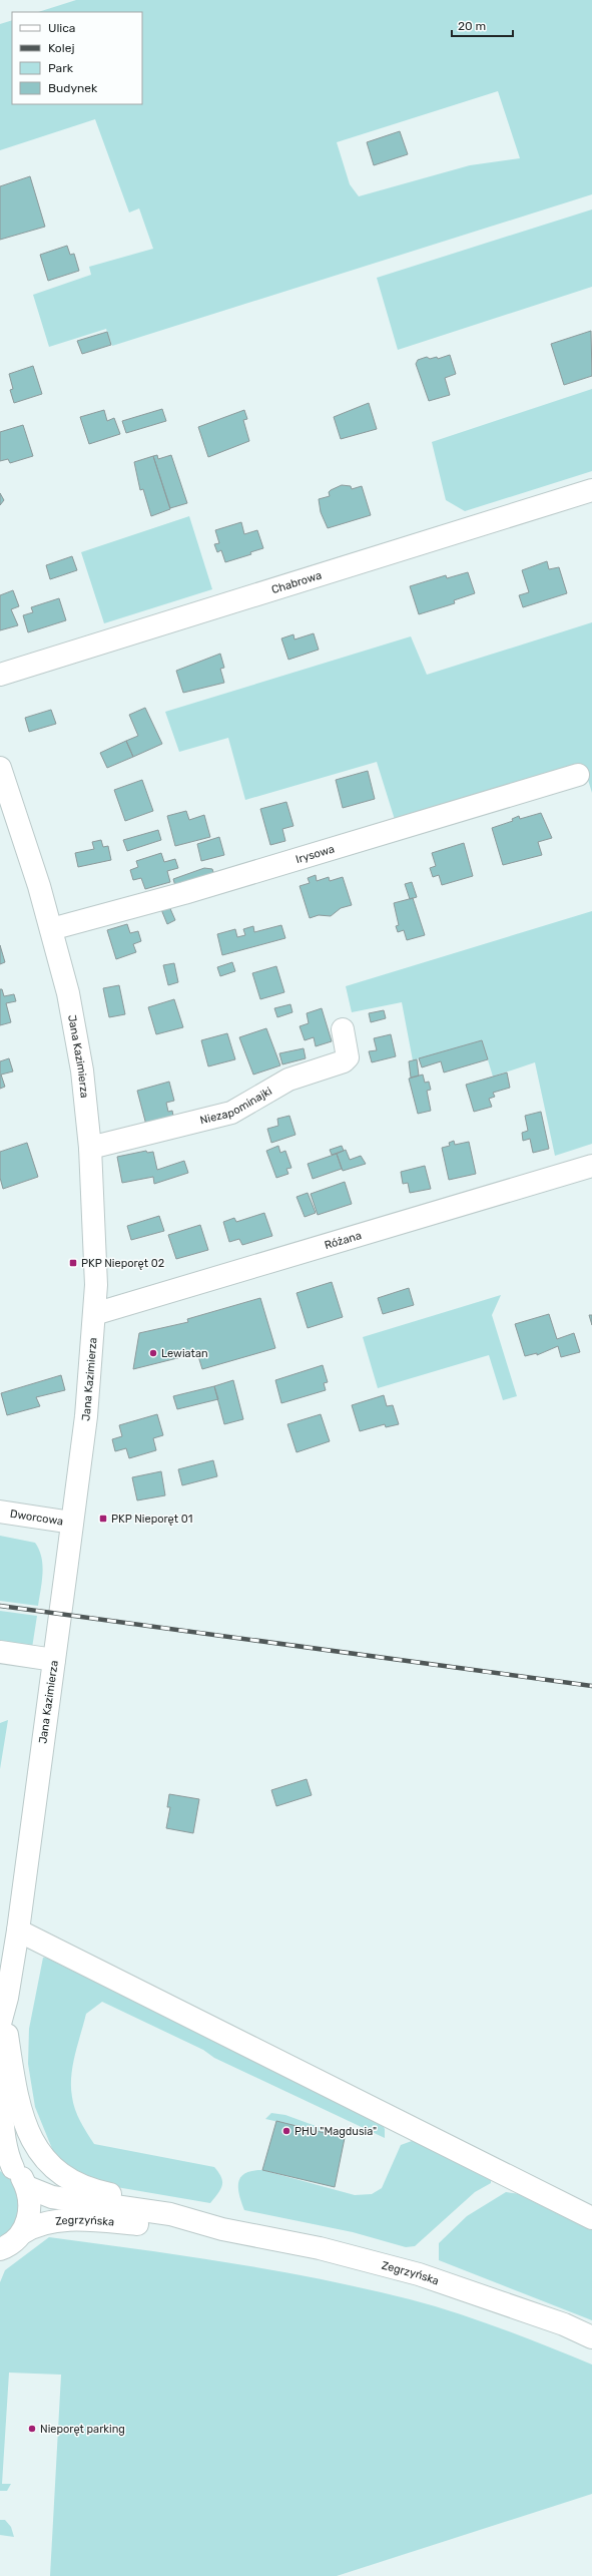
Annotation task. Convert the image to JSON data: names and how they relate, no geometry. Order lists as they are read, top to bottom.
{
  "streets": {
    "street": [
      "Chabrowa",
      "Irysowa",
      "Jana Kazimierza",
      "Niezapominajki",
      "Różana",
      "Dworcowa",
      "Zegrzyńska"
    ]
  },
  "crossings": [
    ["Irysowa", "Jana Kazimierza"],
    ["Jana Kazimierza", "Niezapominajki"],
    ["Jana Kazimierza", "Różana"],
    ["Jana Kazimierza", "Dworcowa"],
    ["Jana Kazimierza", "Zegrzyńska"]
  ],
  "places": {
    "transit": ["PKP Nieporęt 02", "PKP Nieporęt 01"],
    "other": ["Lewiatan", "PHU \"Magdusia\"", "Nieporęt parking"]
  },
  "legend": [
    "Ulica",
    "Kolej",
    "Park",
    "Budynek"
  ],
  "scale_bar": "20 m"
}
